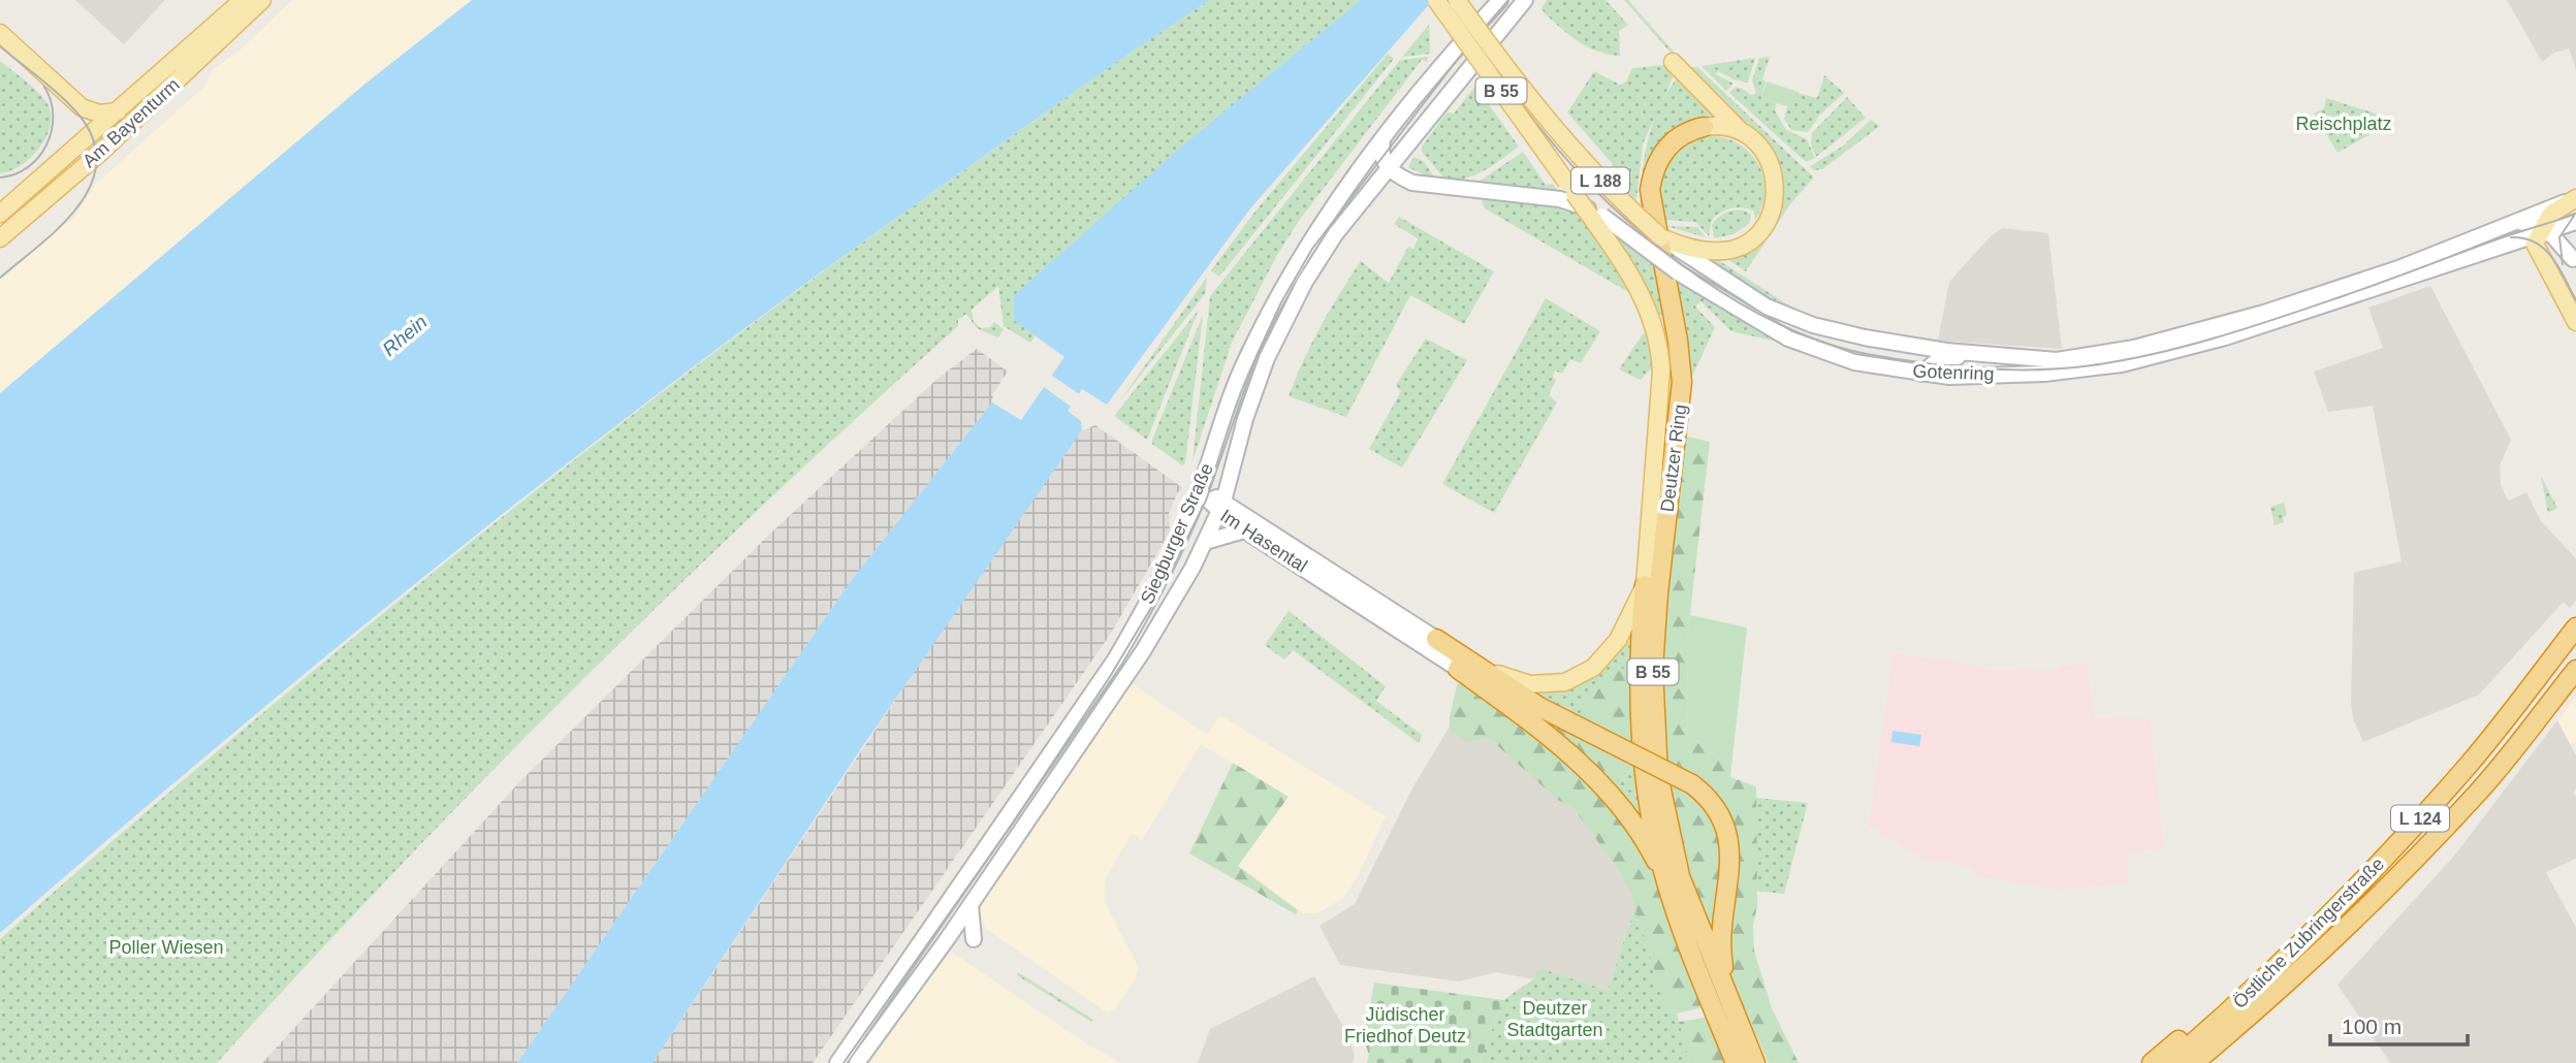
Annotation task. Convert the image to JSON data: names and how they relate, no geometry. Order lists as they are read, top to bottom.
{
  "streets": {
    "highway": [
      "B 55",
      "Deutzer Ring",
      "L 124",
      "Östliche Zubringerstraße"
    ],
    "main road": [
      "Am Bayenturm",
      "L 188",
      "Gotenring",
      "Siegburger Straße",
      "Im Hasental"
    ]
  },
  "crossings": [
    ["B 55", "L 188"],
    ["B 55", "Deutzer Ring"],
    ["B 55", "Im Hasental"],
    ["L 188", "Gotenring"],
    ["Gotenring", "Siegburger Straße"],
    ["Siegburger Straße", "Im Hasental"],
    ["L 124", "Östliche Zubringerstraße"]
  ],
  "water": ["Rhein"],
  "parks": [
    "Reischplatz",
    "Poller Wiesen",
    "Deutzer Stadtgarten",
    "Jüdischer Friedhof Deutz"
  ],
  "scale_bar": "100 m"
}
